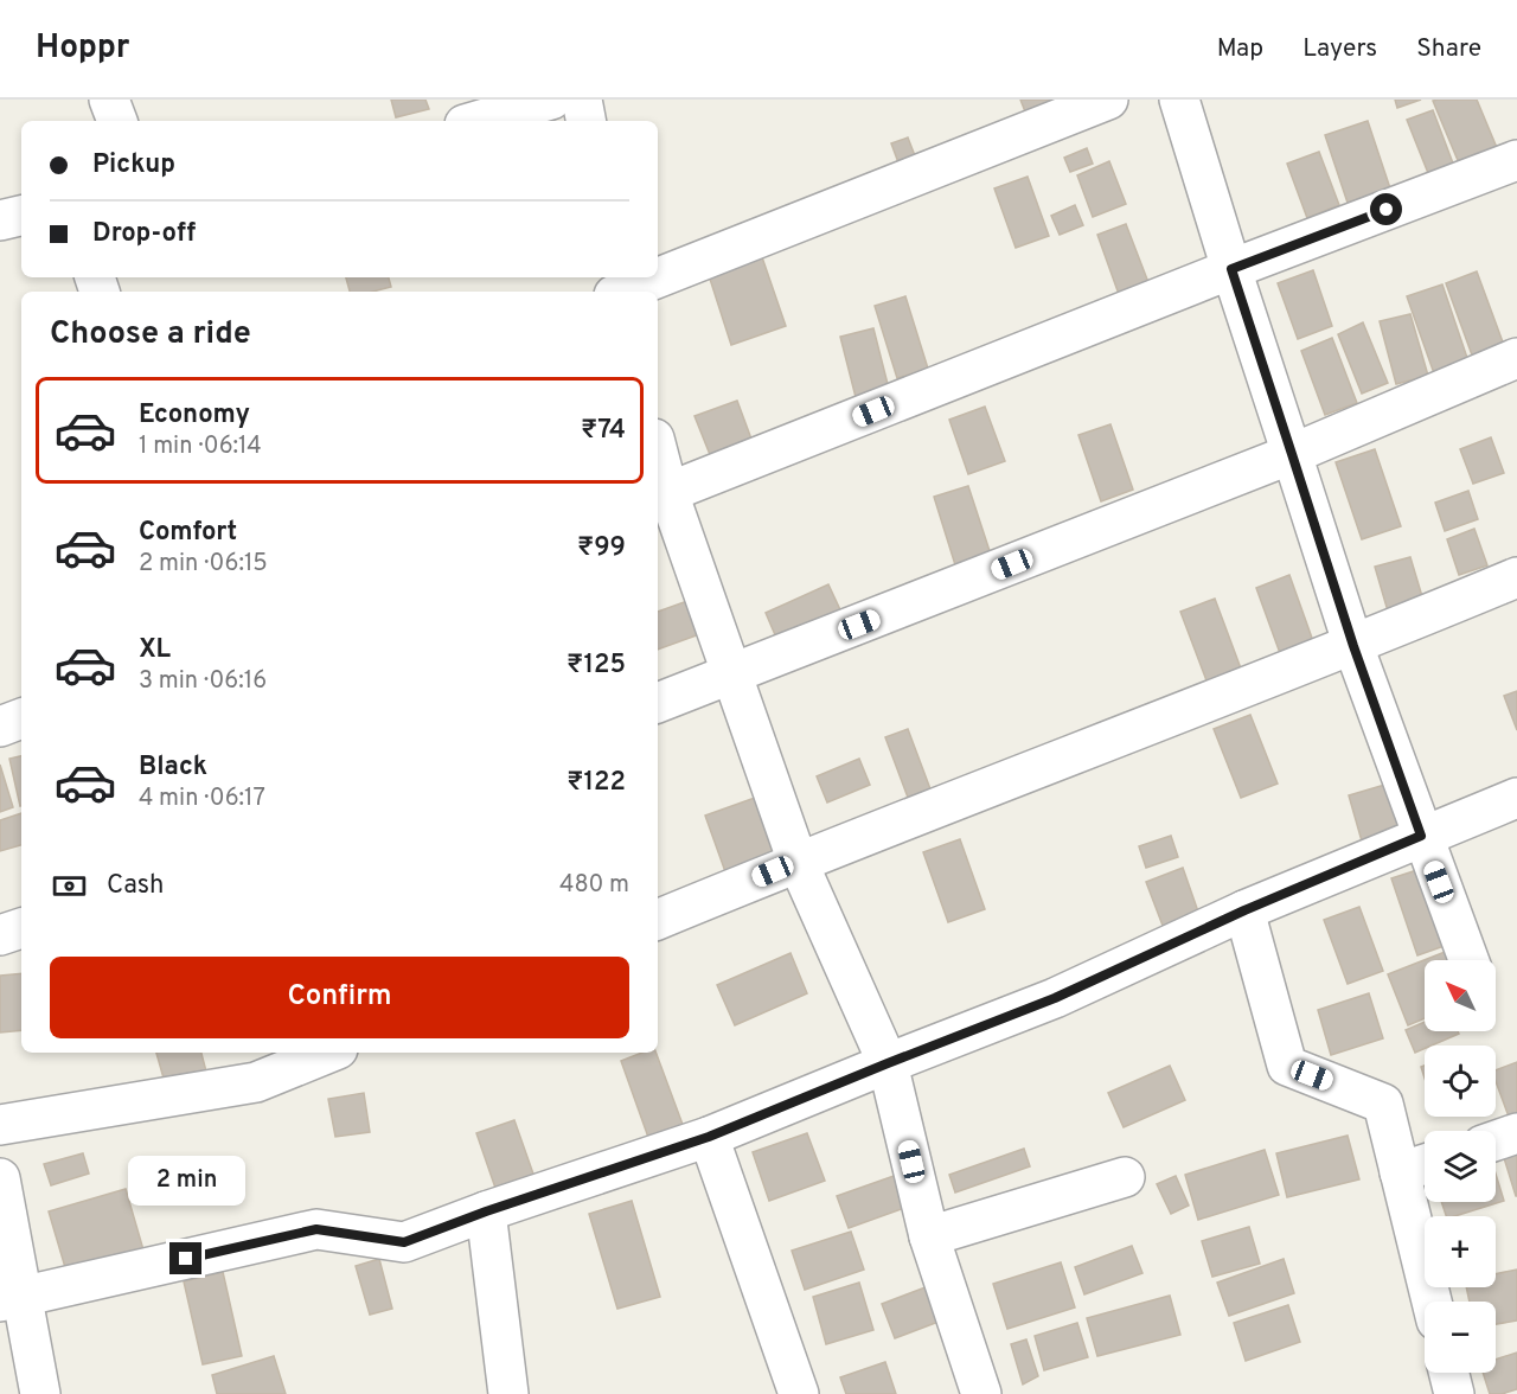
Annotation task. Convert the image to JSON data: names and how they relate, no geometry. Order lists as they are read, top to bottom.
{
  "north": "top left",
  "page": {
    "header": "Hoppr",
    "nav": ["Map", "Layers", "Share"],
    "banner": ["Pickup", "Drop-off"],
    "heading": "Choose a ride",
    "list": [
      {
        "name": "Economy",
        "note": "1 min · 06:14",
        "value": "₹74"
      },
      {
        "name": "Comfort",
        "note": "2 min · 06:15",
        "value": "₹99"
      },
      {
        "name": "XL",
        "note": "3 min · 06:16",
        "value": "₹125"
      },
      {
        "name": "Black",
        "note": "4 min · 06:17",
        "value": "₹122"
      }
    ],
    "pay": ["Cash", "480 m"],
    "buttons": "Confirm",
    "map_buttons": ["+", "−"],
    "bubble": "2 min"
  }
}
